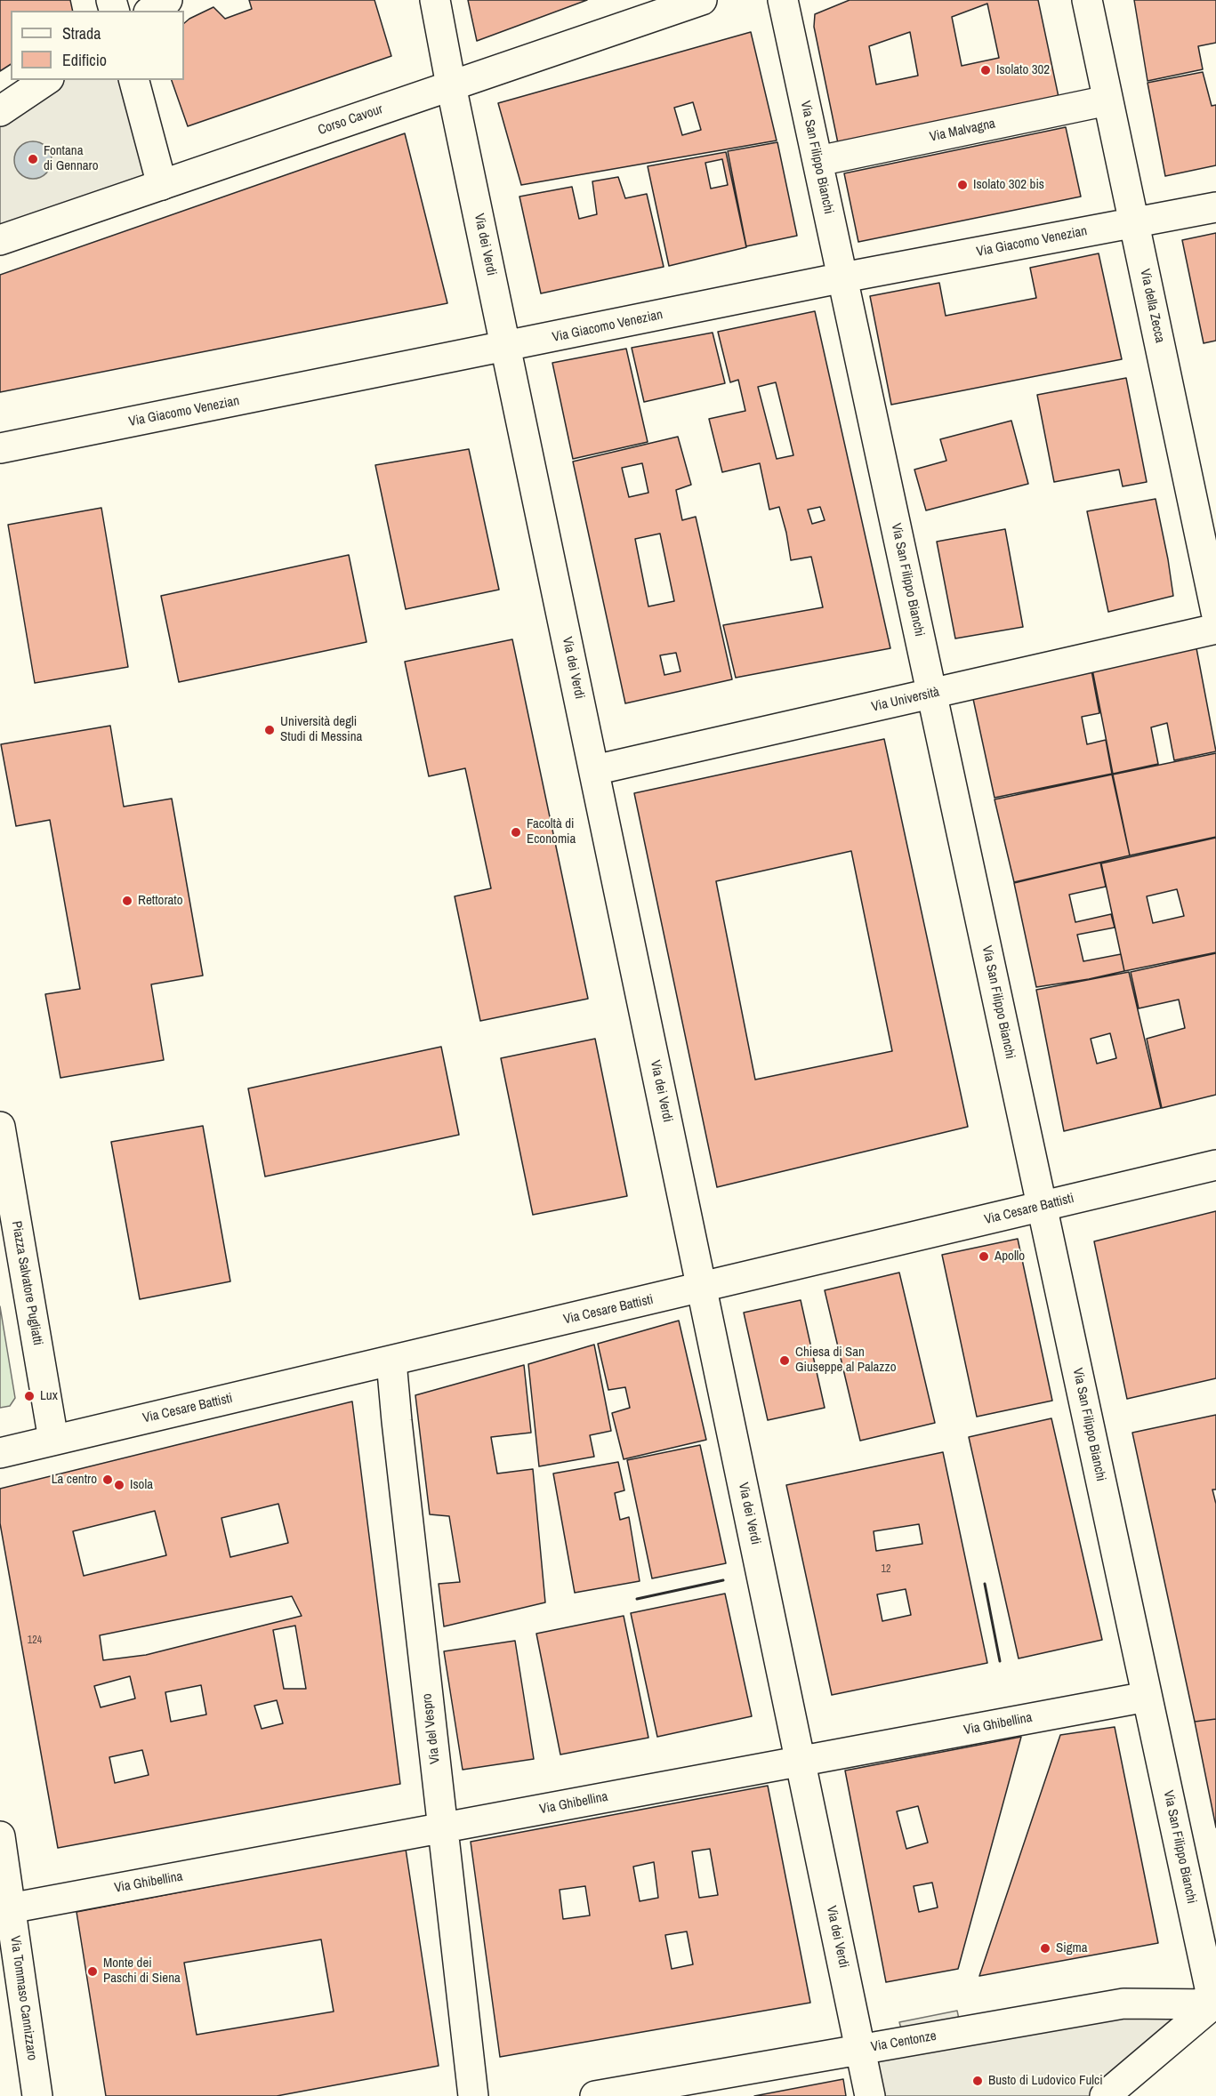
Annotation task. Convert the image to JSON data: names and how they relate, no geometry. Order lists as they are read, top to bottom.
{
  "streets": {
    "street": [
      "Corso Cavour",
      "Via Malvagna",
      "Via San Filippo Bianchi",
      "Via Giacomo Venezian",
      "Via dei Verdi",
      "Via della Zecca",
      "Via Università",
      "Via Cesare Battisti",
      "Piazza Salvatore Pugliatti",
      "Via Ghibellina",
      "Via del Vespro",
      "Via Tommaso Cannizzaro",
      "Via Centonze"
    ]
  },
  "crossings": [
    ["Corso Cavour", "Via dei Verdi"],
    ["Via Malvagna", "Via San Filippo Bianchi"],
    ["Via Malvagna", "Via della Zecca"],
    ["Via San Filippo Bianchi", "Via Giacomo Venezian"],
    ["Via San Filippo Bianchi", "Via Università"],
    ["Via San Filippo Bianchi", "Via Cesare Battisti"],
    ["Via San Filippo Bianchi", "Via Ghibellina"],
    ["Via San Filippo Bianchi", "Via Centonze"],
    ["Via Giacomo Venezian", "Via dei Verdi"],
    ["Via Giacomo Venezian", "Via della Zecca"],
    ["Via dei Verdi", "Via Università"],
    ["Via dei Verdi", "Via Cesare Battisti"],
    ["Via dei Verdi", "Via Ghibellina"],
    ["Via dei Verdi", "Via Centonze"],
    ["Via Cesare Battisti", "Piazza Salvatore Pugliatti"],
    ["Via Cesare Battisti", "Via del Vespro"],
    ["Via Ghibellina", "Via del Vespro"],
    ["Via Ghibellina", "Via Tommaso Cannizzaro"]
  ],
  "places": [
    "Isolato 302",
    "Fontana di Gennaro",
    "Isolato 302 bis",
    "Università degli Studi di Messina",
    "Facoltà di Economia",
    "Rettorato",
    "Apollo",
    "Chiesa di San Giuseppe al Palazzo",
    "Lux",
    "La centro",
    "Isola",
    "Sigma",
    "Monte dei Paschi di Siena",
    "Busto di Ludovico Fulci"
  ],
  "house_numbers": ["12", "124"],
  "legend": ["Strada", "Edificio"]
}
